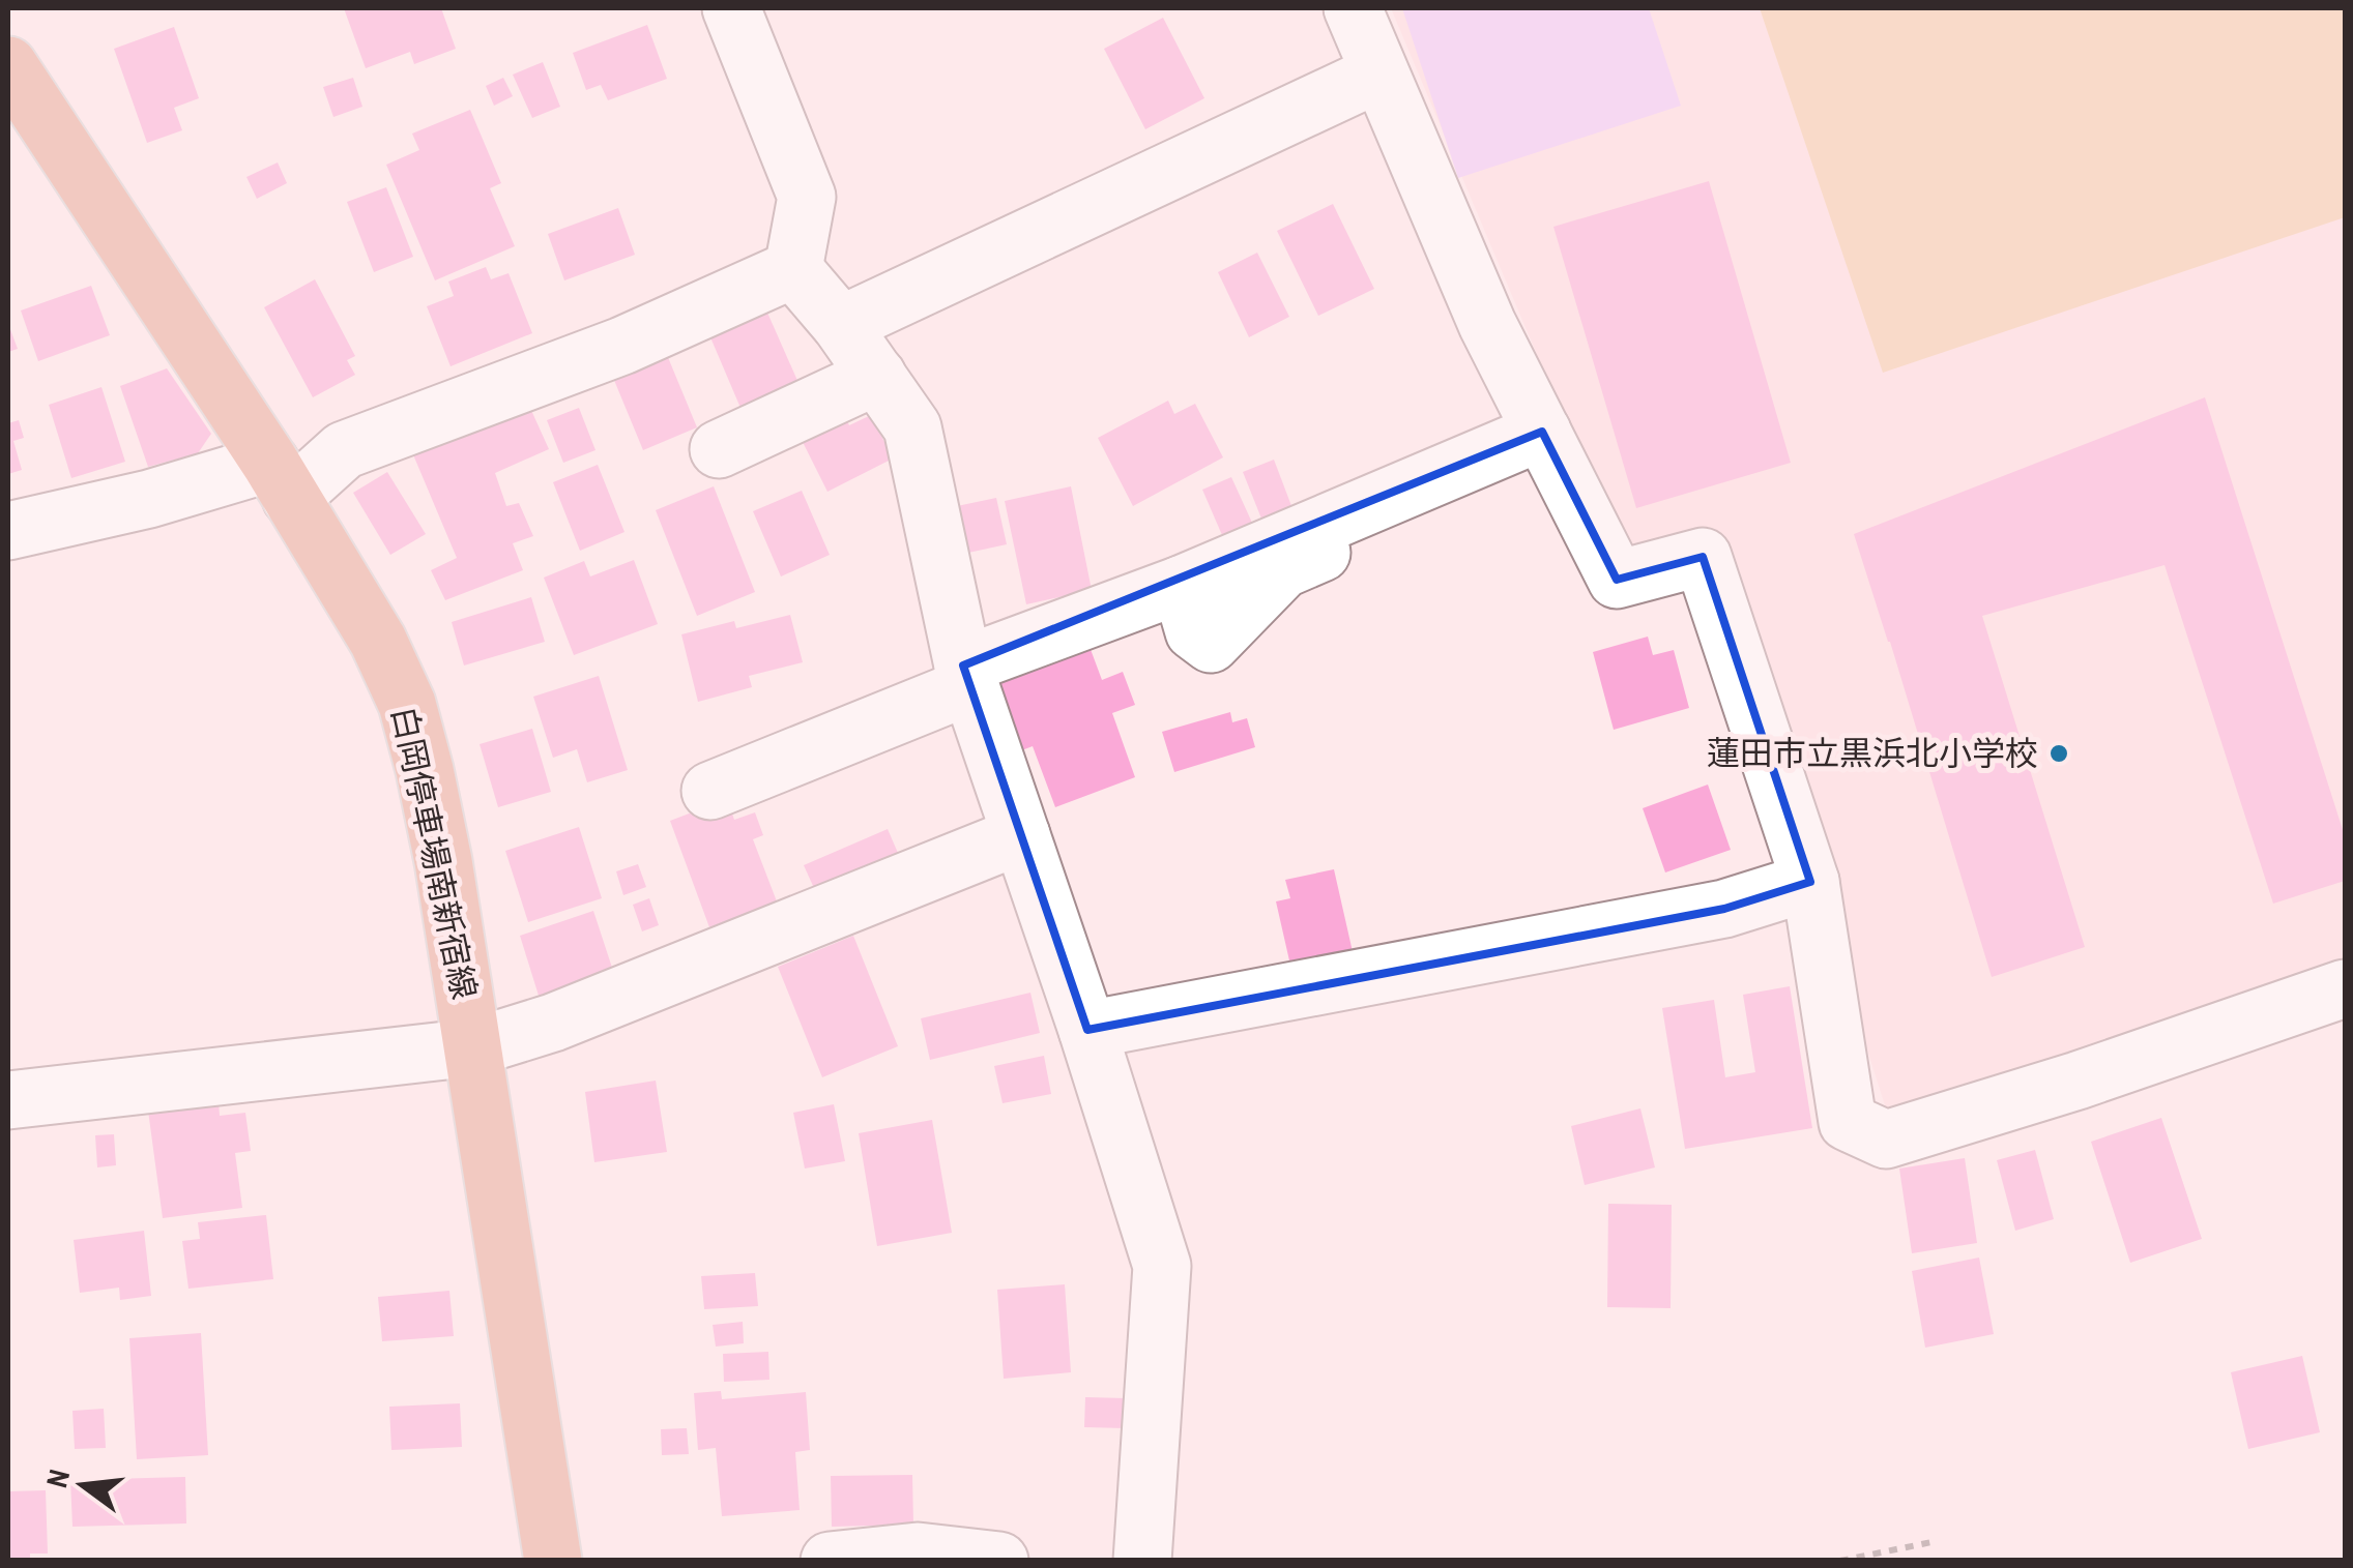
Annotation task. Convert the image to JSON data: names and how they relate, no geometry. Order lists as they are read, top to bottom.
{
  "streets": {
    "main road": ["白岡停車場南新宿線"]
  },
  "places": ["蓮田市立黒浜北小学校"],
  "north": "left"
}
